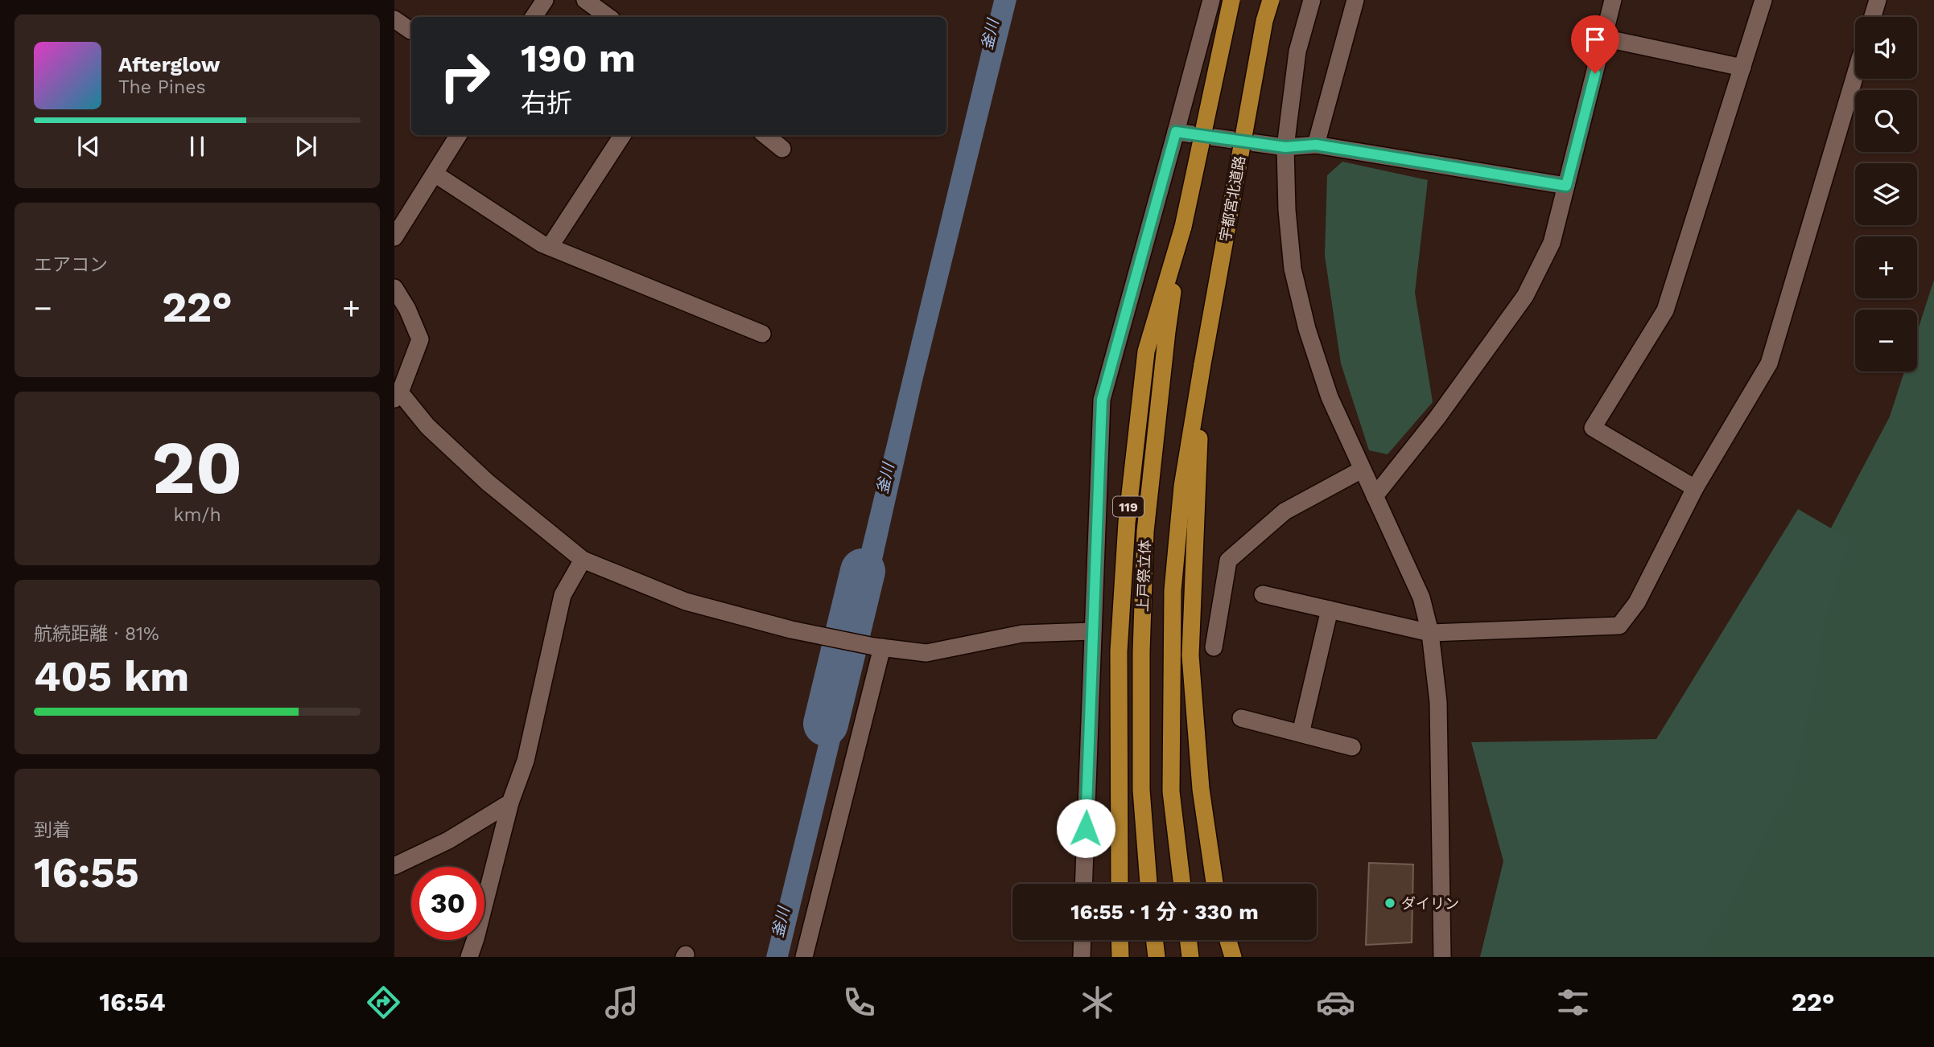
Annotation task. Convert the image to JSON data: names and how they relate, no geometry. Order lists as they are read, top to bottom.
{
  "streets": {
    "highway": ["宇都宮北道路", "119", "上戸祭立体"]
  },
  "crossings": [
    ["宇都宮北道路", "上戸祭立体"],
    ["119", "上戸祭立体"]
  ],
  "water": ["釜川"],
  "places": ["ダイリン"],
  "page": {
    "map_buttons": ["+", "−"],
    "turn": ["190 m", "右折"],
    "song": ["Afterglow", "The Pines"],
    "tile": [
      "エアコン",
      ["20", "km/h"],
      ["航続距離 · 81%", "405 km"],
      ["到着", "16:55"]
    ],
    "heat": ["−", "22°", "+"],
    "limit": "30",
    "trip": "16:55 · 1 分 · 330 m",
    "tabs": ["16:54", "22°"]
  }
}
